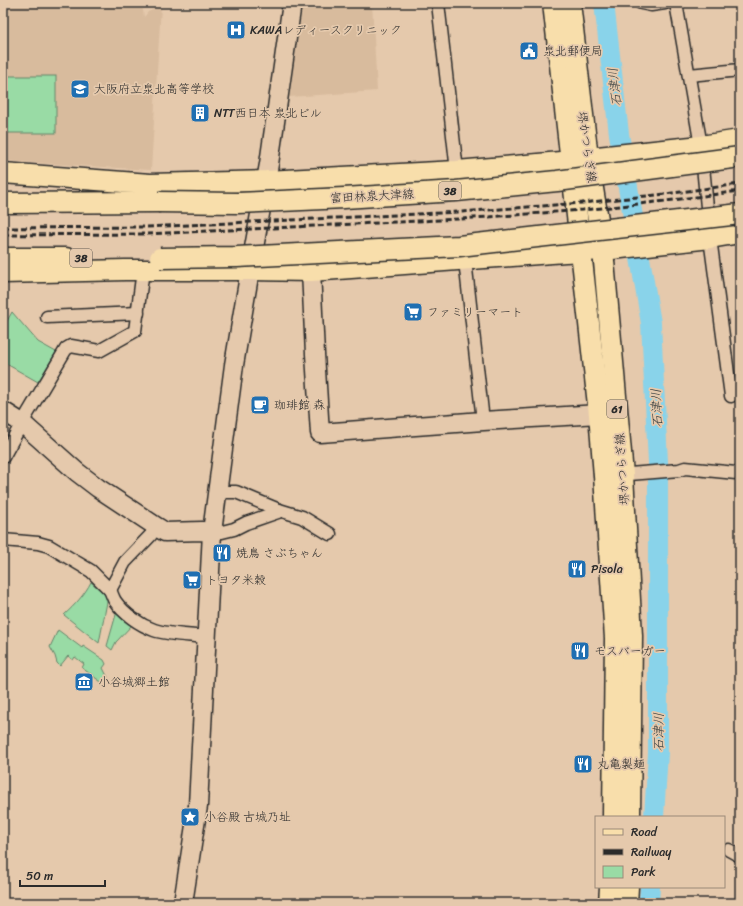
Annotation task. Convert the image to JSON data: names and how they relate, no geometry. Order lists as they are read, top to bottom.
{
  "streets": {
    "main road": [
      "堺かつらぎ線",
      "38",
      "富田林泉大津線",
      "61"
    ]
  },
  "water": ["石津川"],
  "places": {
    "hospital": ["KAWAレディースクリニック"],
    "public building": ["泉北郵便局"],
    "school or university": ["大阪府立泉北高等学校"],
    "building": ["NTT西日本 泉北ビル"],
    "supermarket": ["ファミリーマート", "トヨタ米穀"],
    "cafe": ["珈琲館 森"],
    "restaurant": [
      "焼鳥 さぶちゃん",
      "Pisola",
      "モスバーガー",
      "丸亀製麺"
    ],
    "museum": ["小谷城郷土館"],
    "place": ["小谷殿 古城乃址"]
  },
  "legend": ["Road", "Railway", "Park"],
  "scale_bar": "50 m"
}
